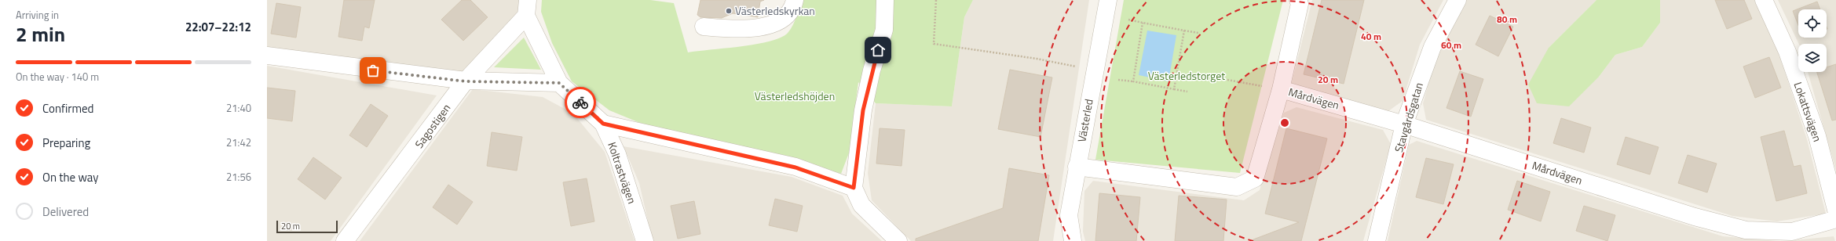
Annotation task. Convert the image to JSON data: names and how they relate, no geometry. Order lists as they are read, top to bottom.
{
  "streets": {
    "street": [
      "Mårdvägen",
      "Lokattsvägen",
      "Stavgårdsgatan",
      "Västerled",
      "Sagostigen",
      "Koltrastvägen"
    ]
  },
  "crossings": [
    ["Mårdvägen", "Stavgårdsgatan"],
    ["Sagostigen", "Koltrastvägen"]
  ],
  "parks": ["Västerledstorget", "Västerledshöjden"],
  "places": ["Västerledskyrkan"],
  "scale_bar": "20 m",
  "page": {
    "heading": ["2 min", "Arriving in", "22:07–22:12"],
    "bar": "On the way · 140 m",
    "list": [
      ["Confirmed", "21:40"],
      ["Preparing", "21:42"],
      ["On the way", "21:56"],
      "Delivered"
    ],
    "scale": "20 m"
  },
  "rings": [
    "80 m",
    "40 m",
    "60 m",
    "20 m"
  ]
}
